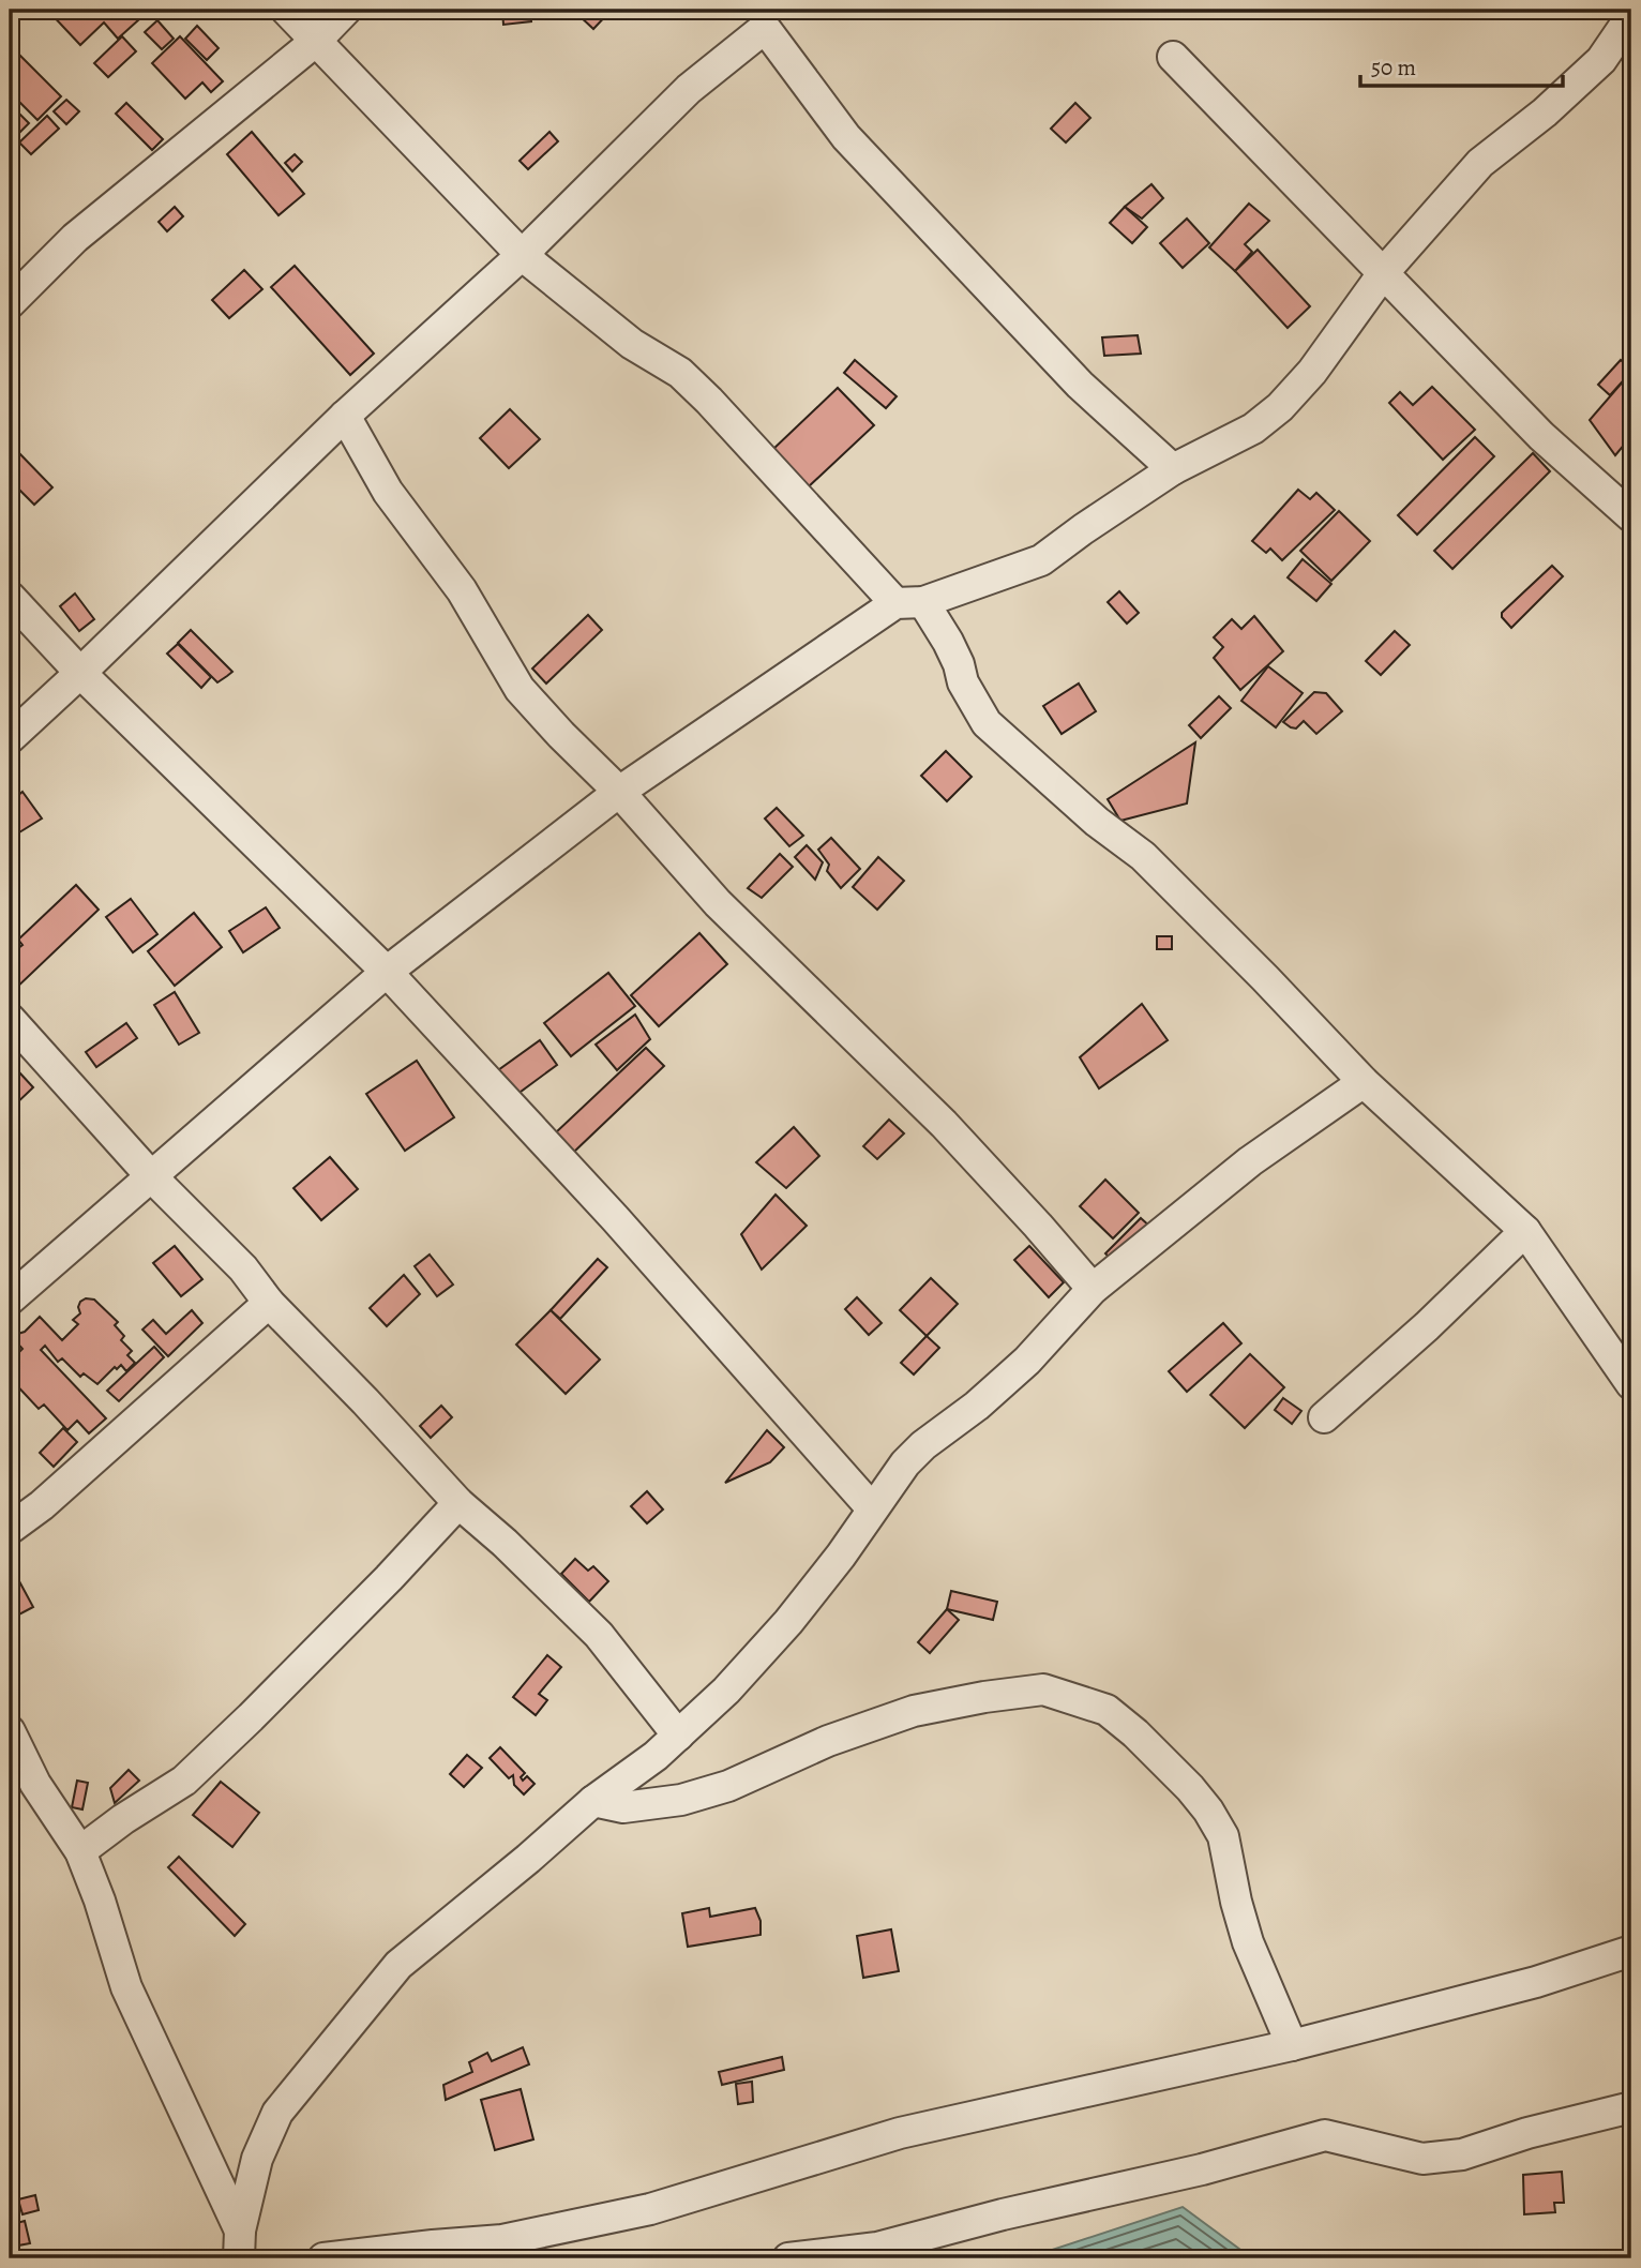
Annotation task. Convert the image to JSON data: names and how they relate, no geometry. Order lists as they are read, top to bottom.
{
  "scale_bar": "50 m"
}
